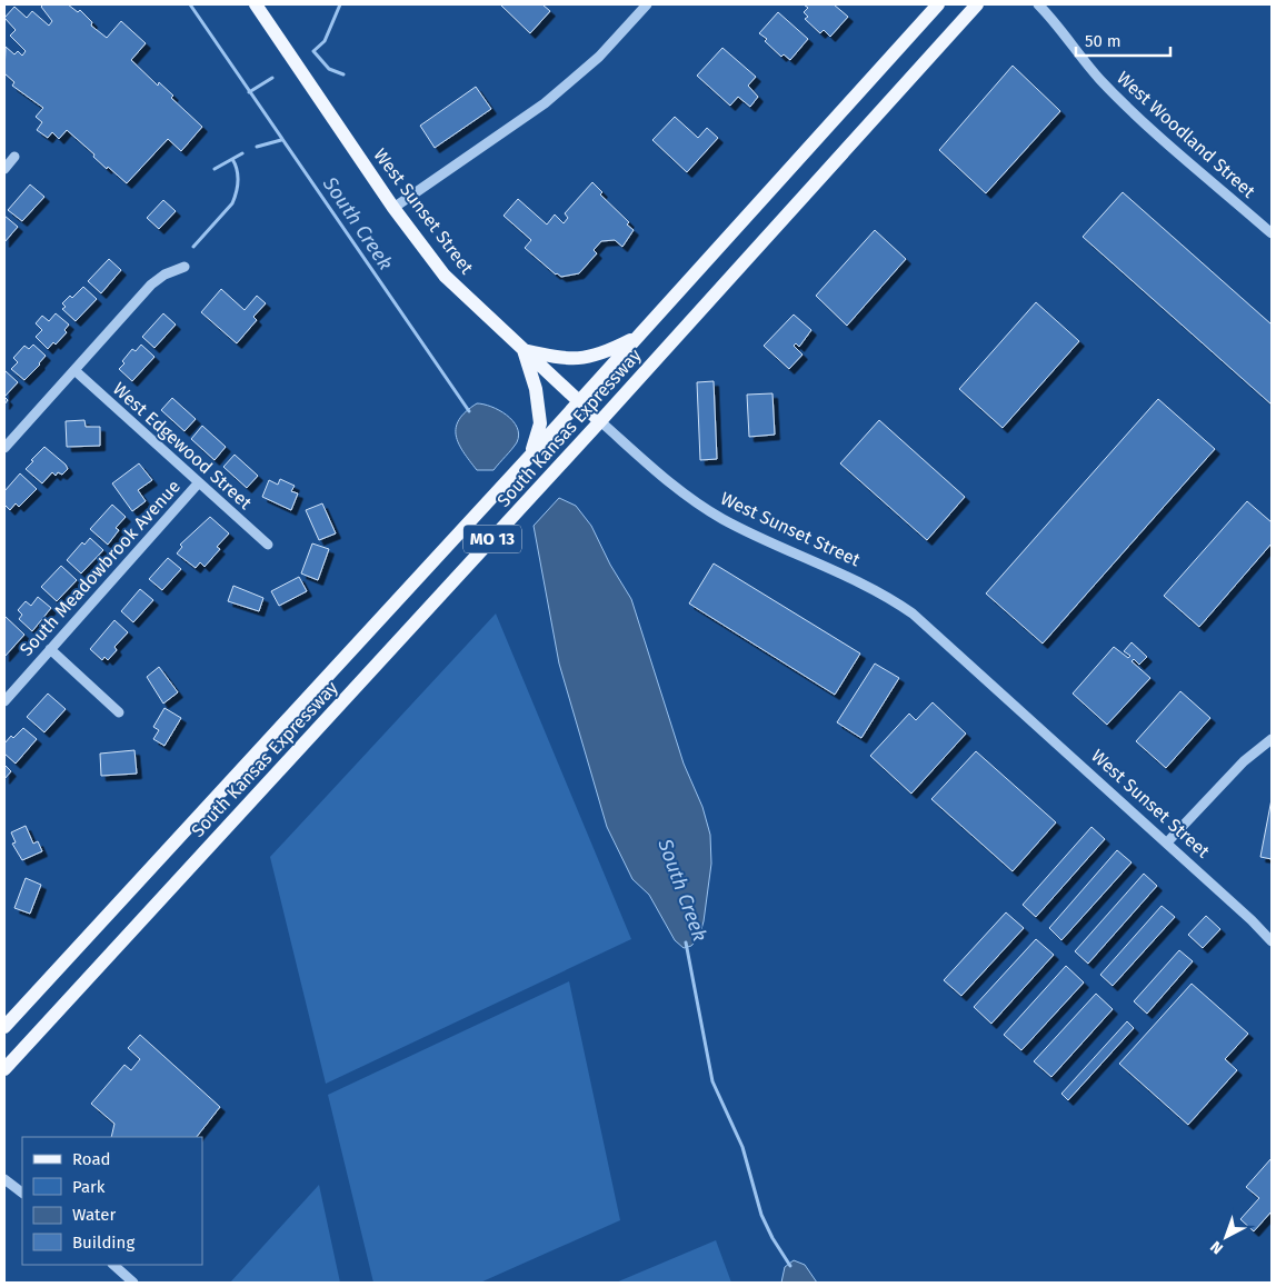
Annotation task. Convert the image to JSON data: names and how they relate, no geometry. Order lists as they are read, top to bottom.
{
  "streets": {
    "main road": ["West Sunset Street", "South Kansas Expressway", "MO 13"],
    "street": ["West Woodland Street", "West Edgewood Street", "South Meadowbrook Avenue"]
  },
  "crossings": [
    ["West Sunset Street", "South Kansas Expressway"],
    ["West Edgewood Street", "South Meadowbrook Avenue"]
  ],
  "water": ["South Creek"],
  "legend": [
    "Road",
    "Park",
    "Water",
    "Building"
  ],
  "scale_bar": "50 m",
  "north": "bottom left"
}
